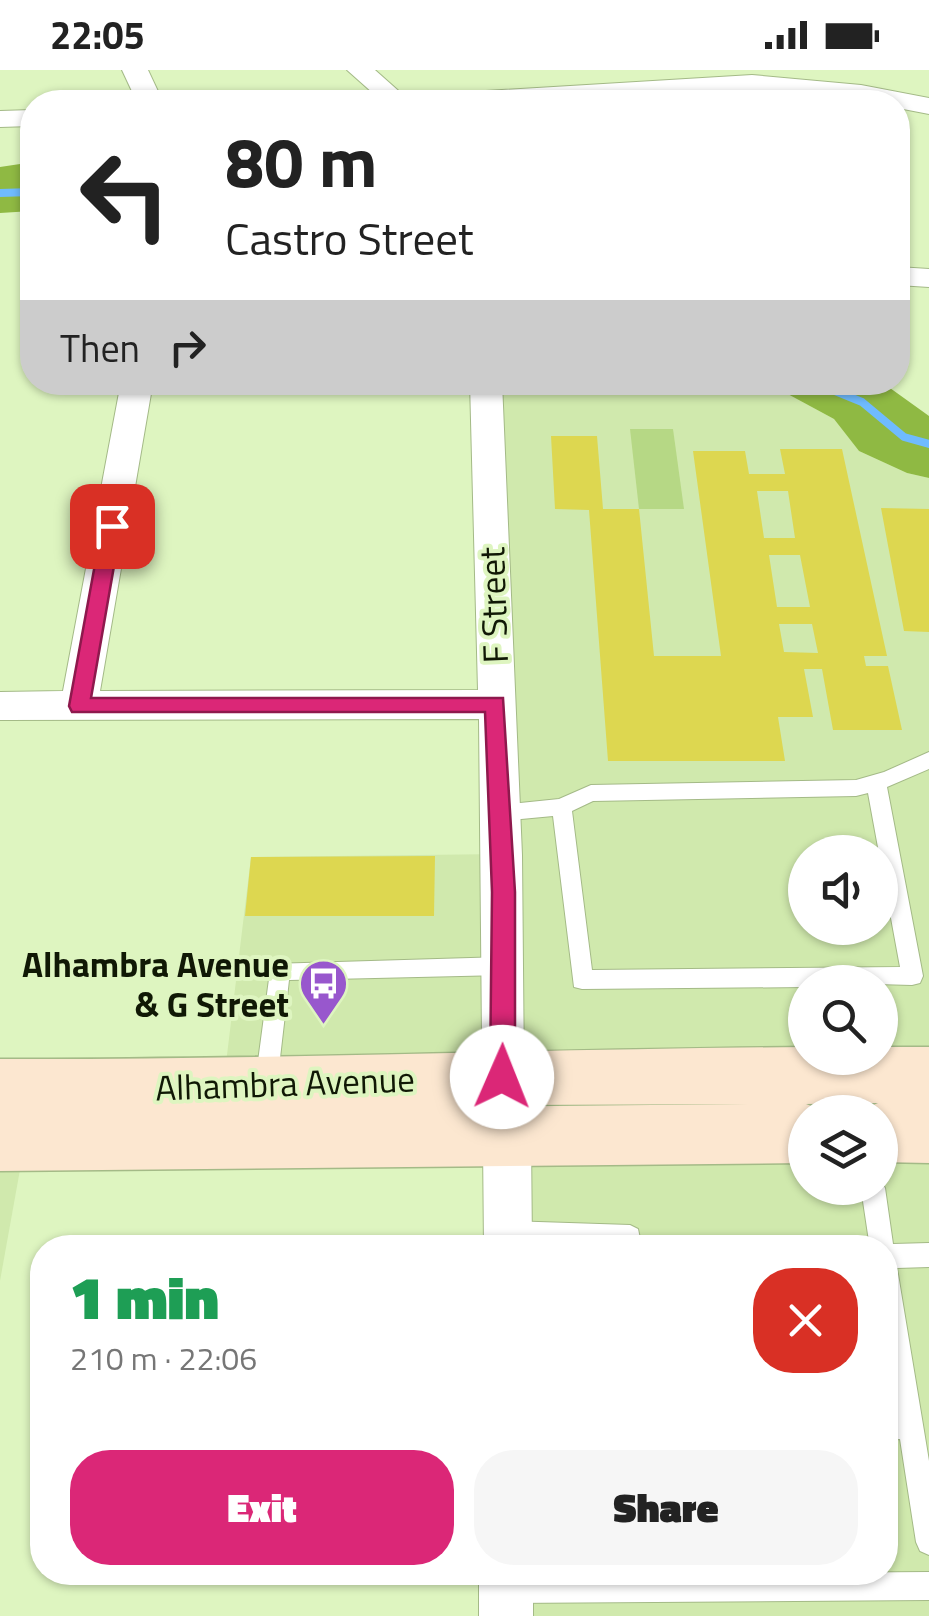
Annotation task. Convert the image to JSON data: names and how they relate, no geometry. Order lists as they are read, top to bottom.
{
  "streets": {
    "main road": ["Alhambra Avenue"],
    "street": ["F Street"]
  },
  "crossings": [
    ["F Street", "Alhambra Avenue"]
  ],
  "places": {
    "bus stop": ["Alhambra Avenue & G Street"]
  },
  "page": {
    "status": "22:05",
    "turn": ["80 m", "Castro Street"],
    "then": "Then",
    "heading": ["1 min", "210 m · 22:06"],
    "buttons": ["Exit", "Share"]
  }
}
